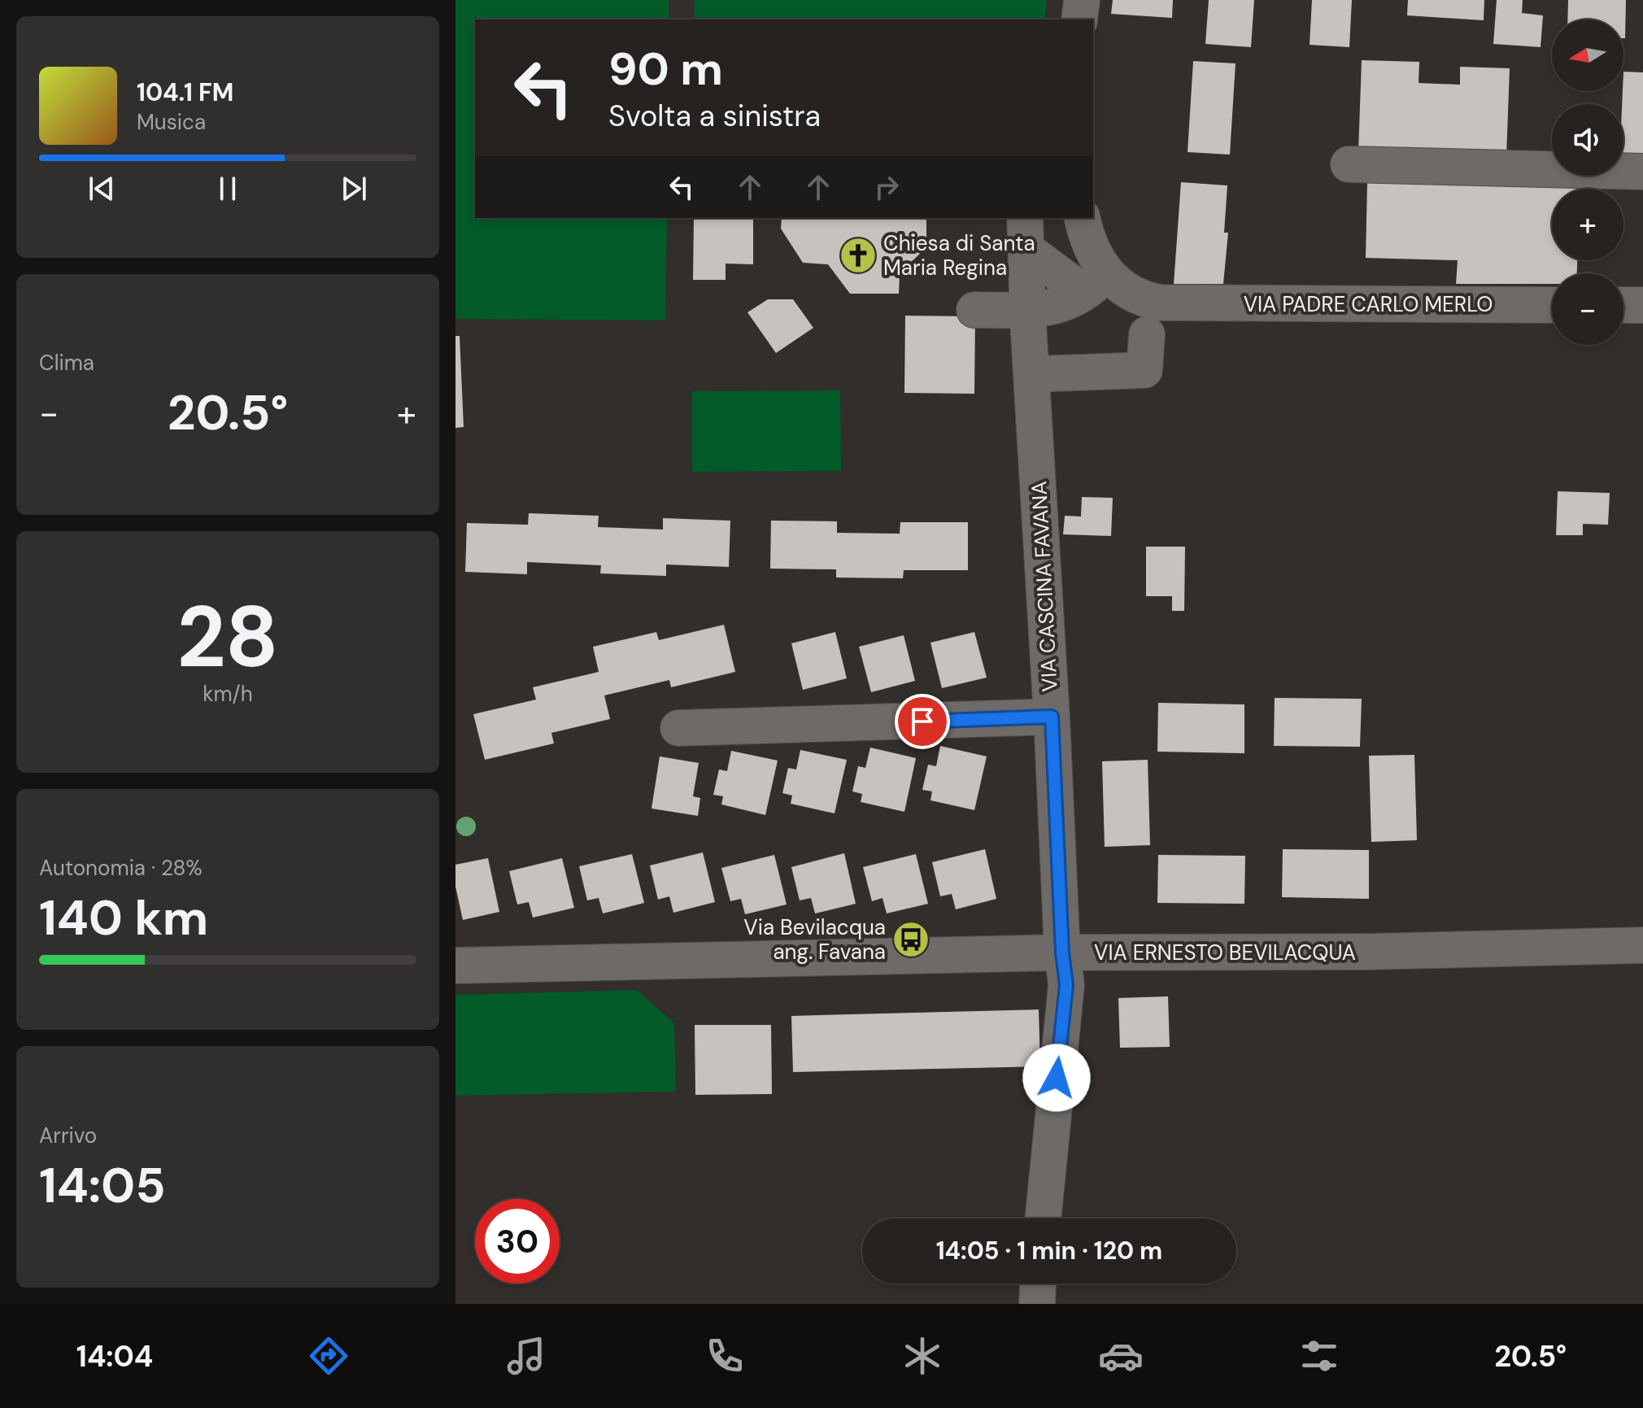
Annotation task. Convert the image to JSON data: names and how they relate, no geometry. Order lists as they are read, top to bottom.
{
  "streets": {
    "street": ["VIA PADRE CARLO MERLO", "VIA CASCINA FAVANA", "VIA ERNESTO BEVILACQUA"]
  },
  "crossings": [
    ["VIA PADRE CARLO MERLO", "VIA CASCINA FAVANA"],
    ["VIA CASCINA FAVANA", "VIA ERNESTO BEVILACQUA"]
  ],
  "places": {
    "church": ["Chiesa di Santa Maria Regina"],
    "bus stop": ["Via Bevilacqua ang. Favana"]
  },
  "north": "left",
  "page": {
    "map_buttons": ["+", "−"],
    "turn": ["90 m", "Svolta a sinistra"],
    "song": ["104.1 FM", "Musica"],
    "tile": [
      "Clima",
      ["28", "km/h"],
      ["Autonomia · 28%", "140 km"],
      ["Arrivo", "14:05"]
    ],
    "heat": ["−", "20.5°", "+"],
    "limit": "30",
    "trip": "14:05 · 1 min · 120 m",
    "tabs": ["14:04", "20.5°"]
  }
}
